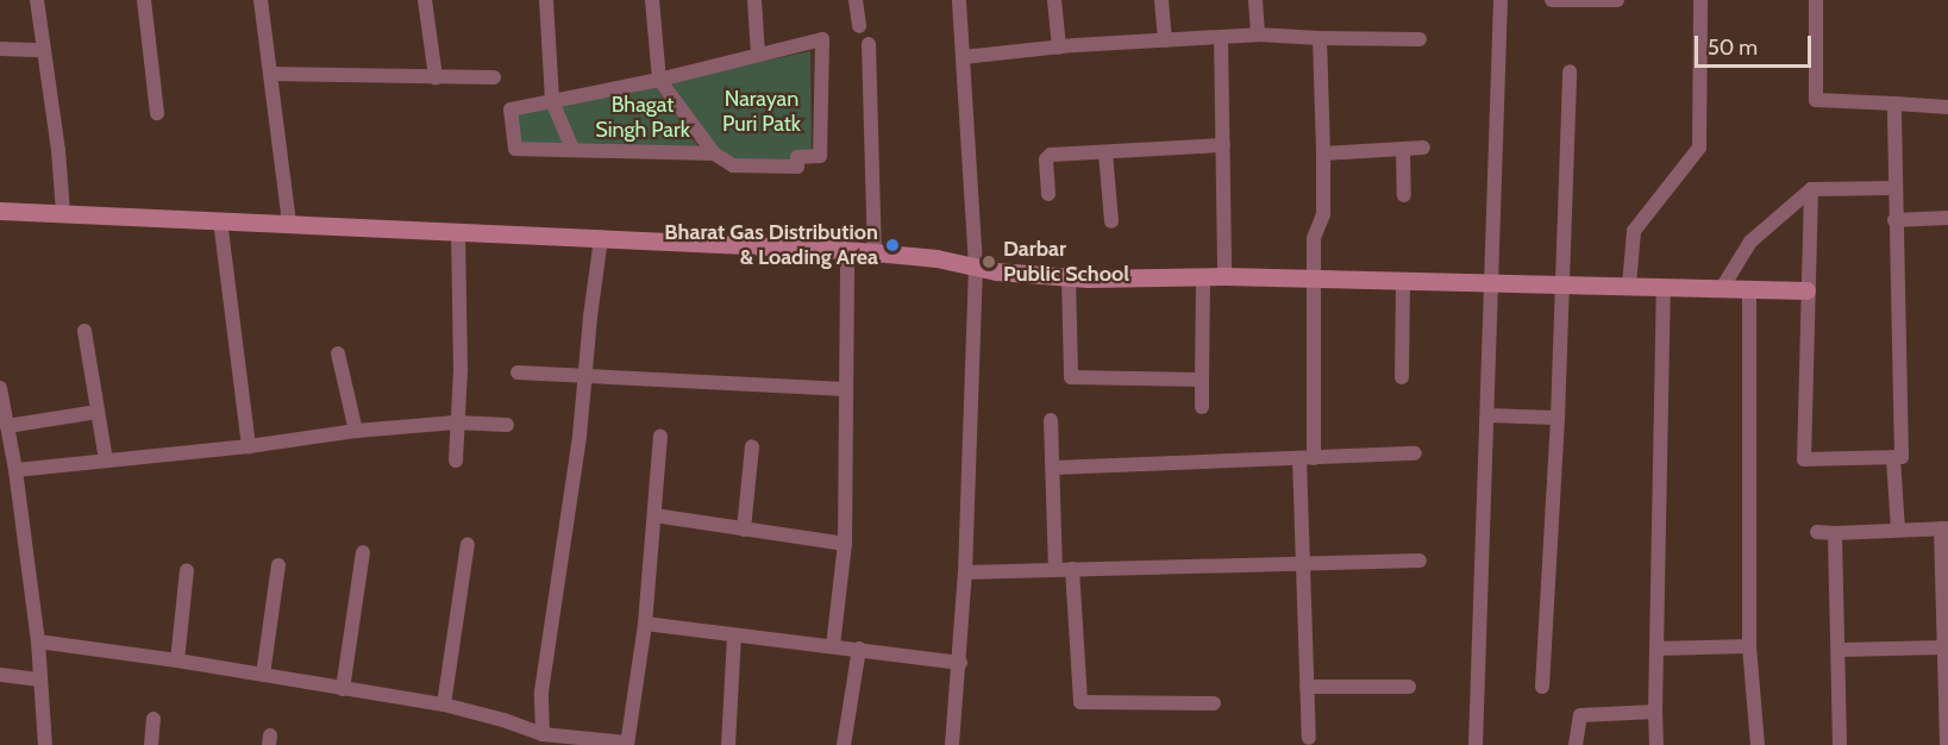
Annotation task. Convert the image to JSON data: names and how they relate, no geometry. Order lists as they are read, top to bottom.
{
  "parks": ["Narayan Puri Patk", "Bhagat Singh Park"],
  "places": ["Bharat Gas Distribution & Loading Area", "Darbar Public School"],
  "scale_bar": "50 m"
}
